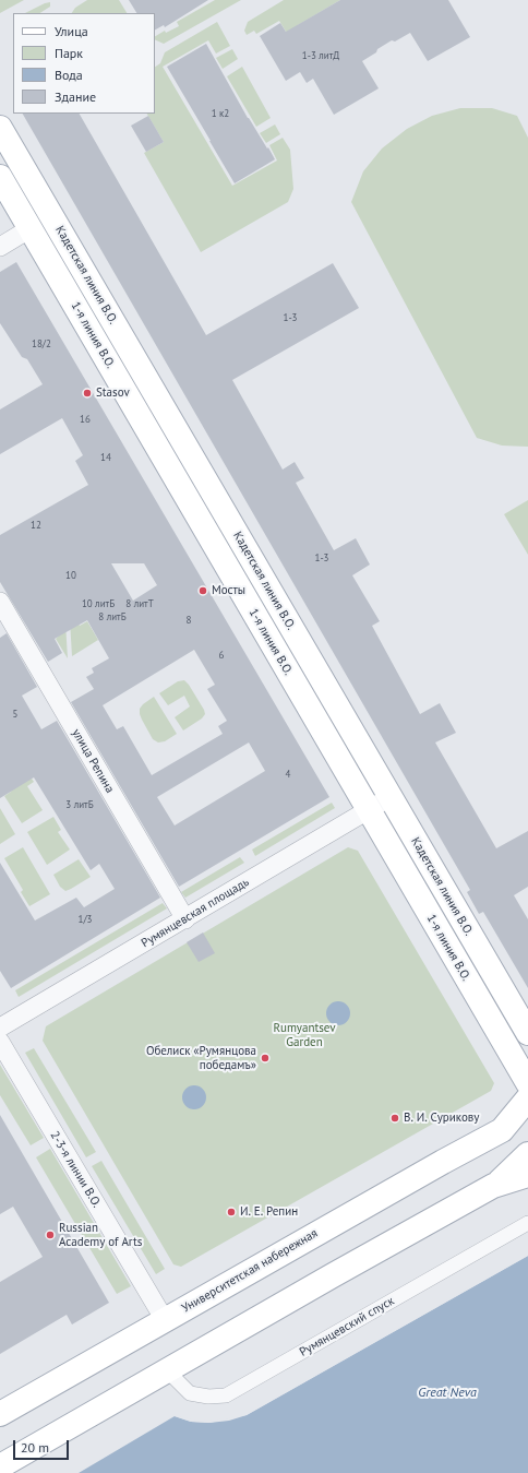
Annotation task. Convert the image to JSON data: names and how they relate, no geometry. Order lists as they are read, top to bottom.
{
  "streets": {
    "main road": ["Кадетская линия В.О.", "1-я линия В.О.", "Университетская набережная"],
    "street": [
      "улица Репина",
      "Румянцевская площадь",
      "2-3-я линии В.О.",
      "Румянцевский спуск"
    ]
  },
  "crossings": [
    ["Кадетская линия В.О.", "Румянцевская площадь"],
    ["1-я линия В.О.", "Румянцевская площадь"],
    ["улица Репина", "Румянцевская площадь"],
    ["2-3-я линии В.О.", "Университетская набережная"]
  ],
  "water": ["Great Neva"],
  "parks": ["Rumyantsev Garden"],
  "places": [
    "Stasov",
    "Мосты",
    "Обелиск «Румянцова победамъ»",
    "В. И. Сурикову",
    "И. Е. Репин",
    "Russian Academy of Arts"
  ],
  "house_numbers": [
    "1-3 литД",
    "1 к2",
    "1-3",
    "18/2",
    "16",
    "14",
    "12",
    "1-3",
    "10",
    "10 литБ",
    "8 литТ",
    "8 литБ",
    "8",
    "6",
    "5",
    "4",
    "3 литБ",
    "1/3"
  ],
  "legend": [
    "Улица",
    "Парк",
    "Вода",
    "Здание"
  ],
  "scale_bar": "20 m"
}
